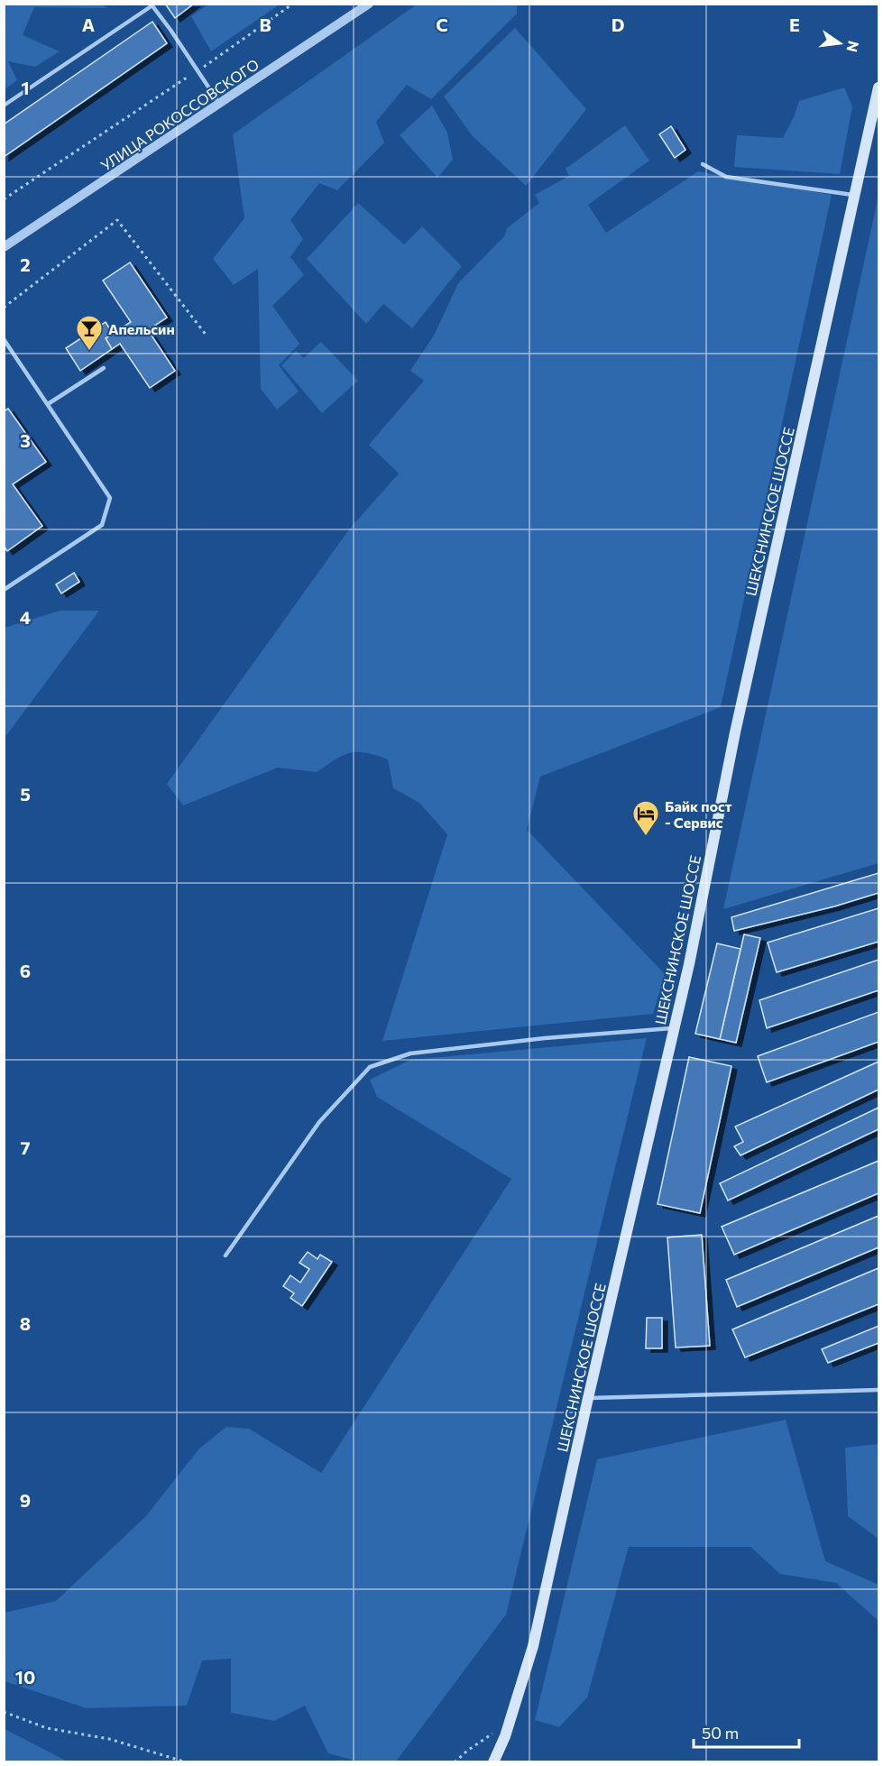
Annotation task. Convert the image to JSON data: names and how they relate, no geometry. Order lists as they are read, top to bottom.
{
  "streets": {
    "main road": ["ШЕКСНИНСКОЕ ШОССЕ"],
    "street": ["УЛИЦА РОКОССОВСКОГО"]
  },
  "places": {
    "bar": ["Апельсин"],
    "hotel": ["Байк пост - Сервис"]
  },
  "scale_bar": "50 m",
  "north": "right",
  "grid": {
    "columns": [
      "A",
      "B",
      "C",
      "D",
      "E"
    ],
    "rows": [
      "1",
      "2",
      "3",
      "4",
      "5",
      "6",
      "7",
      "8",
      "9",
      "10"
    ]
  }
}
